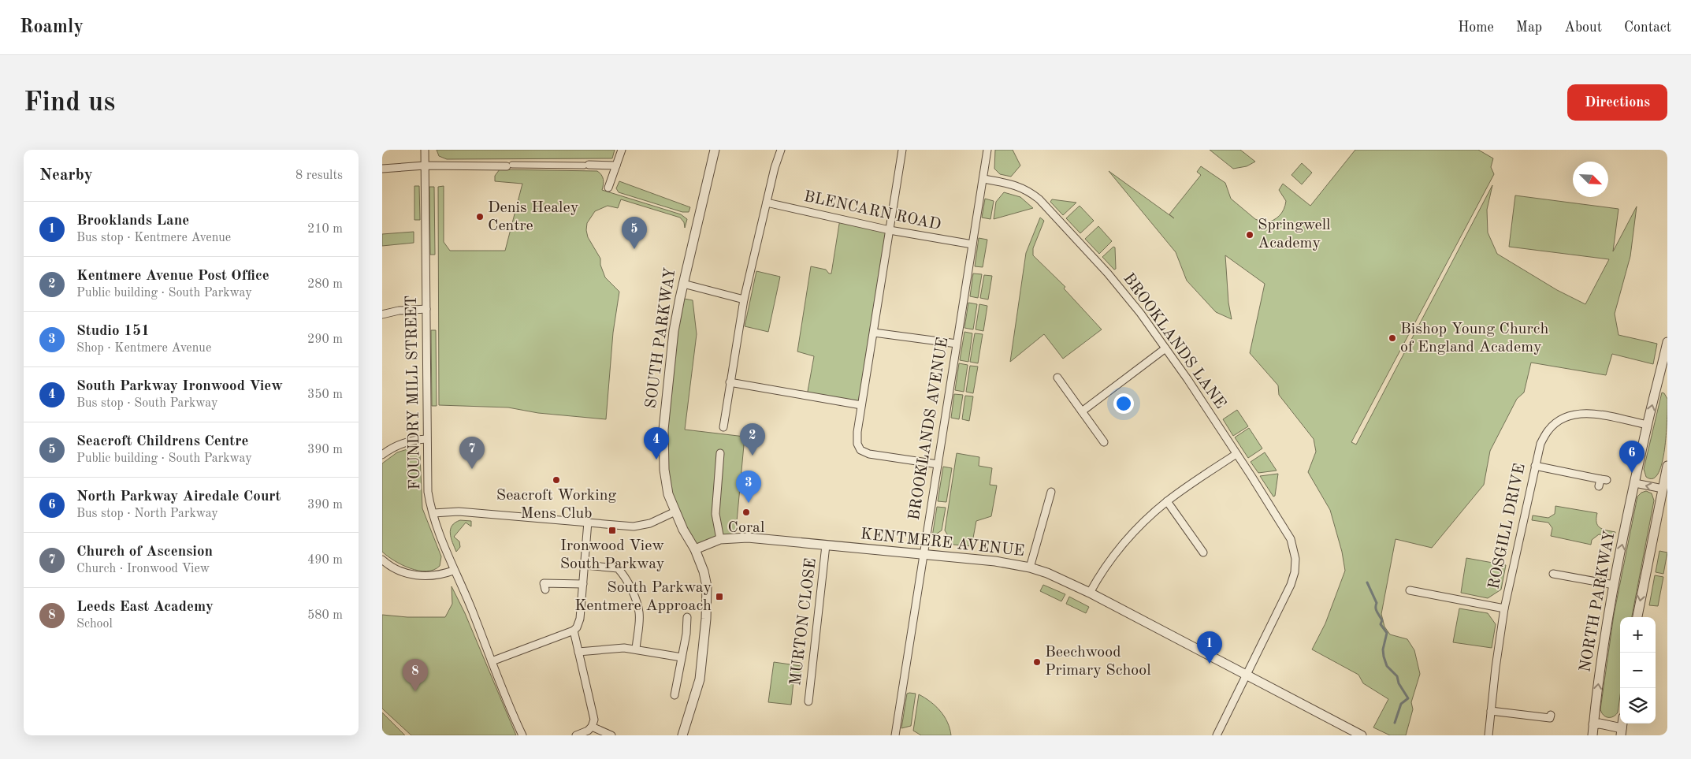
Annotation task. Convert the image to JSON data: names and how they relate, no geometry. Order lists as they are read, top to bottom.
{
  "streets": {
    "street": [
      "BLENCARN ROAD",
      "SOUTH PARKWAY",
      "BROOKLANDS LANE",
      "FOUNDRY MILL STREET",
      "BROOKLANDS AVENUE",
      "ROSGILL DRIVE",
      "KENTMERE AVENUE",
      "NORTH PARKWAY",
      "MURTON CLOSE"
    ]
  },
  "crossings": [
    ["BLENCARN ROAD", "BROOKLANDS AVENUE"],
    ["SOUTH PARKWAY", "KENTMERE AVENUE"],
    ["BROOKLANDS LANE", "BROOKLANDS AVENUE"],
    ["BROOKLANDS LANE", "KENTMERE AVENUE"],
    ["BROOKLANDS AVENUE", "KENTMERE AVENUE"],
    ["ROSGILL DRIVE", "NORTH PARKWAY"],
    ["KENTMERE AVENUE", "MURTON CLOSE"]
  ],
  "places": {
    "other": [
      "Denis Healey Centre",
      "Springwell Academy",
      "Bishop Young Church of England Academy",
      "Seacroft Working Mens Club",
      "Coral",
      "Beechwood Primary School"
    ],
    "transit": ["Ironwood View South Parkway", "South Parkway Kentmere Approach"]
  },
  "north": "bottom right",
  "page": {
    "header": "Roamly",
    "nav": [
      "Home",
      "Map",
      "About",
      "Contact"
    ],
    "buttons": "Directions",
    "title": "Find us",
    "heading": ["Nearby", "8 results"],
    "list": [
      {
        "mark": "1",
        "name": "Brooklands Lane",
        "note": "Bus stop · Kentmere Avenue",
        "value": "210 m"
      },
      {
        "mark": "2",
        "name": "Kentmere Avenue Post Office",
        "note": "Public building · South Parkway",
        "value": "280 m"
      },
      {
        "mark": "3",
        "name": "Studio 151",
        "note": "Shop · Kentmere Avenue",
        "value": "290 m"
      },
      {
        "mark": "4",
        "name": "South Parkway Ironwood View",
        "note": "Bus stop · South Parkway",
        "value": "350 m"
      },
      {
        "mark": "5",
        "name": "Seacroft Childrens Centre",
        "note": "Public building · South Parkway",
        "value": "390 m"
      },
      {
        "mark": "6",
        "name": "North Parkway Airedale Court",
        "note": "Bus stop · North Parkway",
        "value": "390 m"
      },
      {
        "mark": "7",
        "name": "Church of Ascension",
        "note": "Church · Ironwood View",
        "value": "490 m"
      },
      {
        "mark": "8",
        "name": "Leeds East Academy",
        "note": "School",
        "value": "580 m"
      }
    ],
    "pins": [
      "5",
      "2",
      "4",
      "7",
      "6",
      "3",
      "1",
      "8"
    ],
    "map_buttons": ["+", "−"]
  }
}
